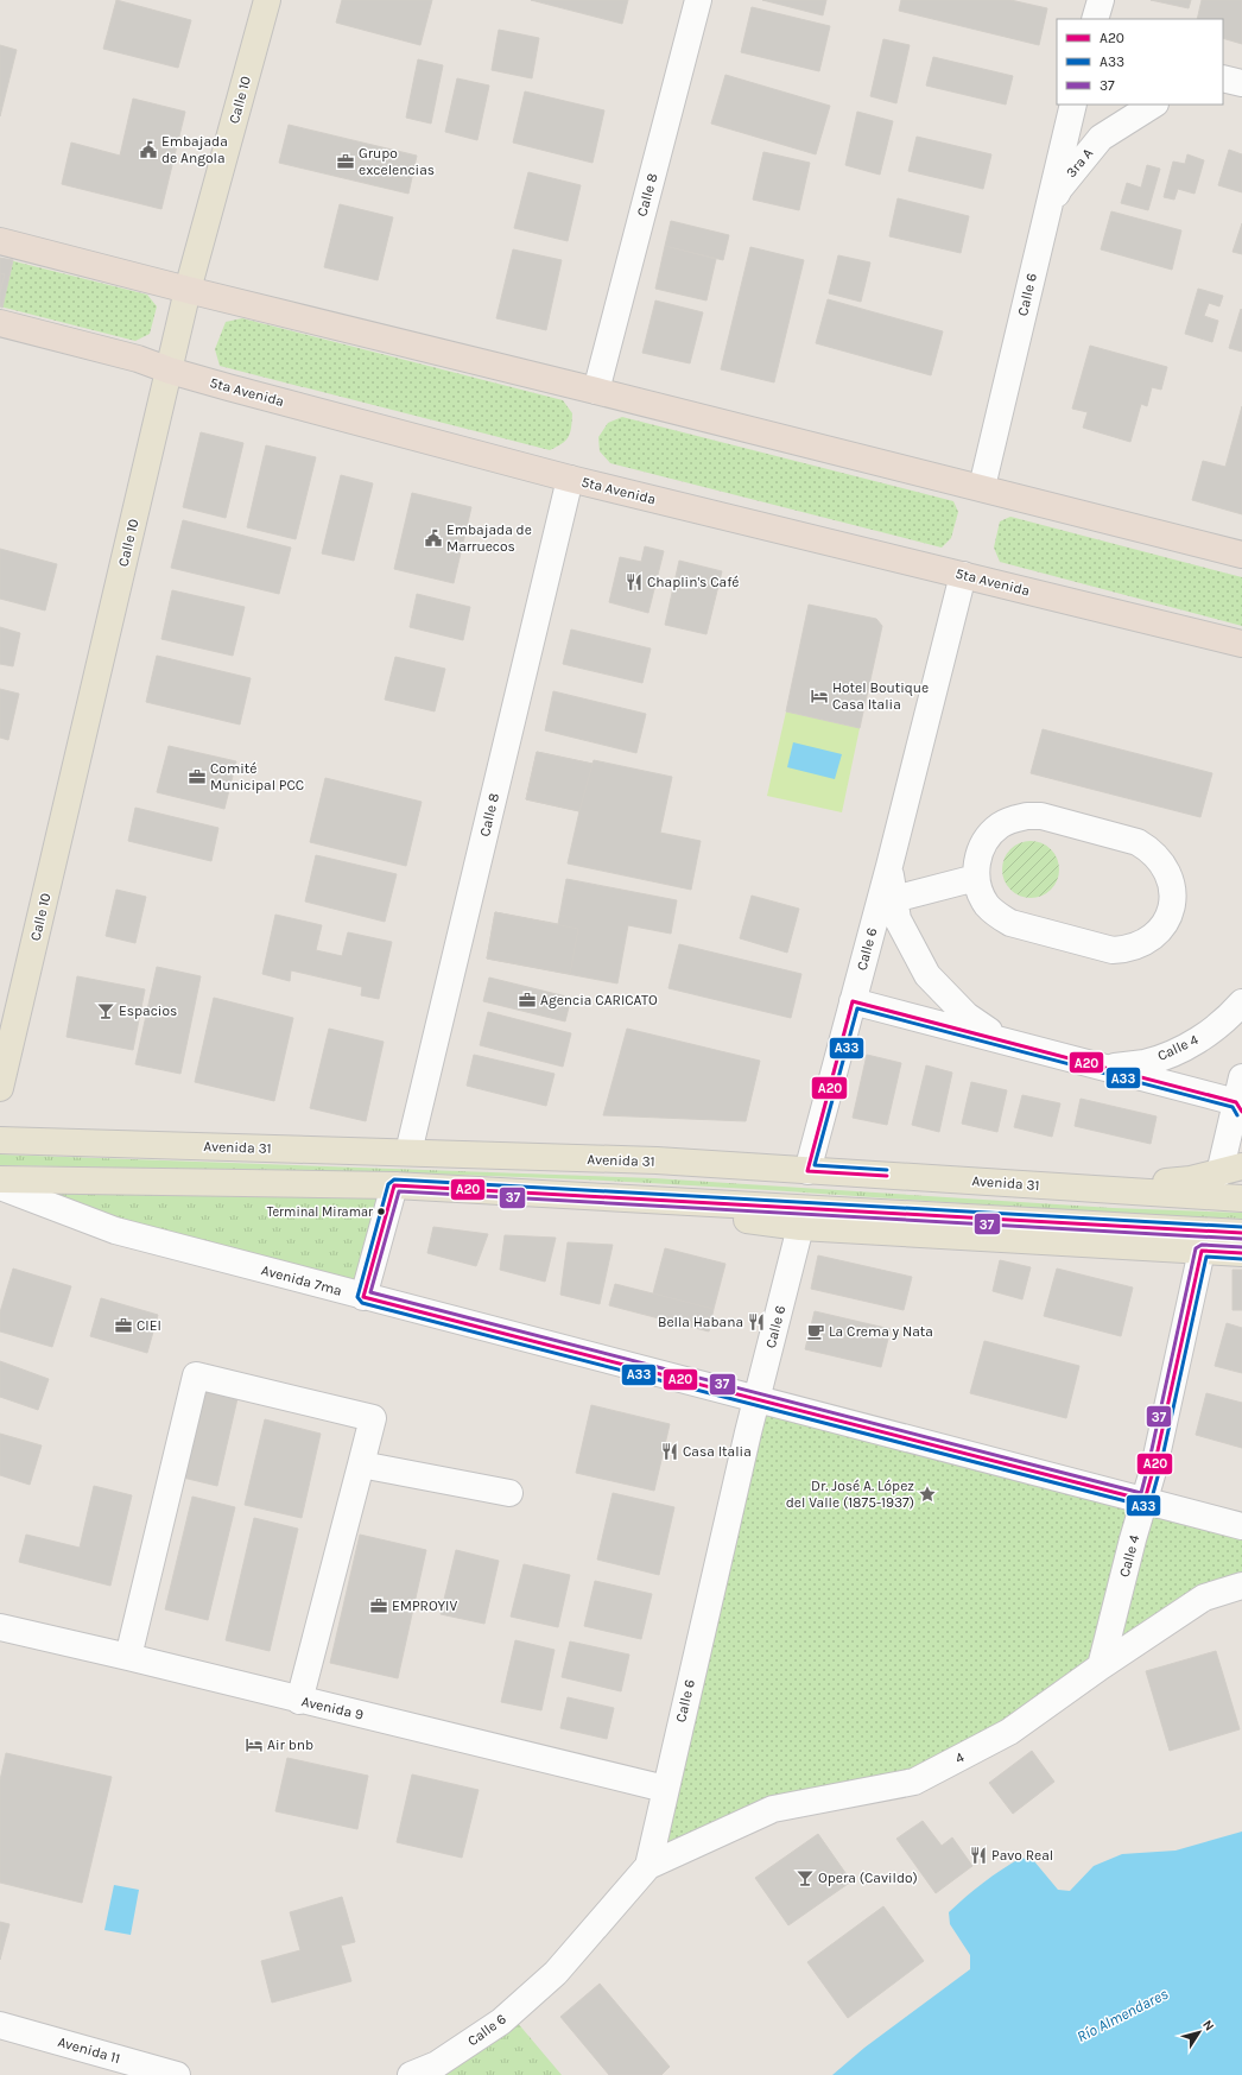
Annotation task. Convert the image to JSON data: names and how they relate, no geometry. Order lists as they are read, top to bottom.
{
  "streets": {
    "highway": ["5ta Avenida"],
    "main road": ["Calle 10", "Avenida 31"],
    "street": [
      "3ra A",
      "Calle 8",
      "Calle 6",
      "Calle 4",
      "Avenida 7ma",
      "Avenida 9",
      "4",
      "Avenida 11"
    ]
  },
  "crossings": [
    ["Calle 10", "5ta Avenida"],
    ["3ra A", "Calle 6"],
    ["Calle 8", "5ta Avenida"],
    ["Calle 8", "Avenida 31"],
    ["Calle 6", "5ta Avenida"],
    ["Calle 6", "Avenida 31"],
    ["Calle 6", "Avenida 7ma"],
    ["Calle 6", "Avenida 9"],
    ["Calle 6", "4"],
    ["Calle 4", "Avenida 7ma"],
    ["Calle 4", "4"]
  ],
  "water": ["Río Almendares"],
  "places": {
    "public building": ["Embajada de Angola", "Embajada de Marruecos"],
    "office": [
      "Grupo excelencias",
      "Comité Municipal PCC",
      "Agencia CARICATO",
      "CIEI",
      "EMPROYIV"
    ],
    "restaurant": [
      "Chaplin's Café",
      "Bella Habana",
      "Casa Italia",
      "Pavo Real"
    ],
    "hotel": ["Hotel Boutique Casa Italia", "Air bnb"],
    "bar": ["Espacios", "Opera (Cavildo)"],
    "other": ["Terminal Miramar"],
    "cafe": ["La Crema y Nata"],
    "place": ["Dr. José A. López del Valle (1875-1937)"]
  },
  "lines": ["transit line A20", "transit line A33", "transit line 37"],
  "legend": ["A20", "A33", "37"],
  "north": "top right"
}
